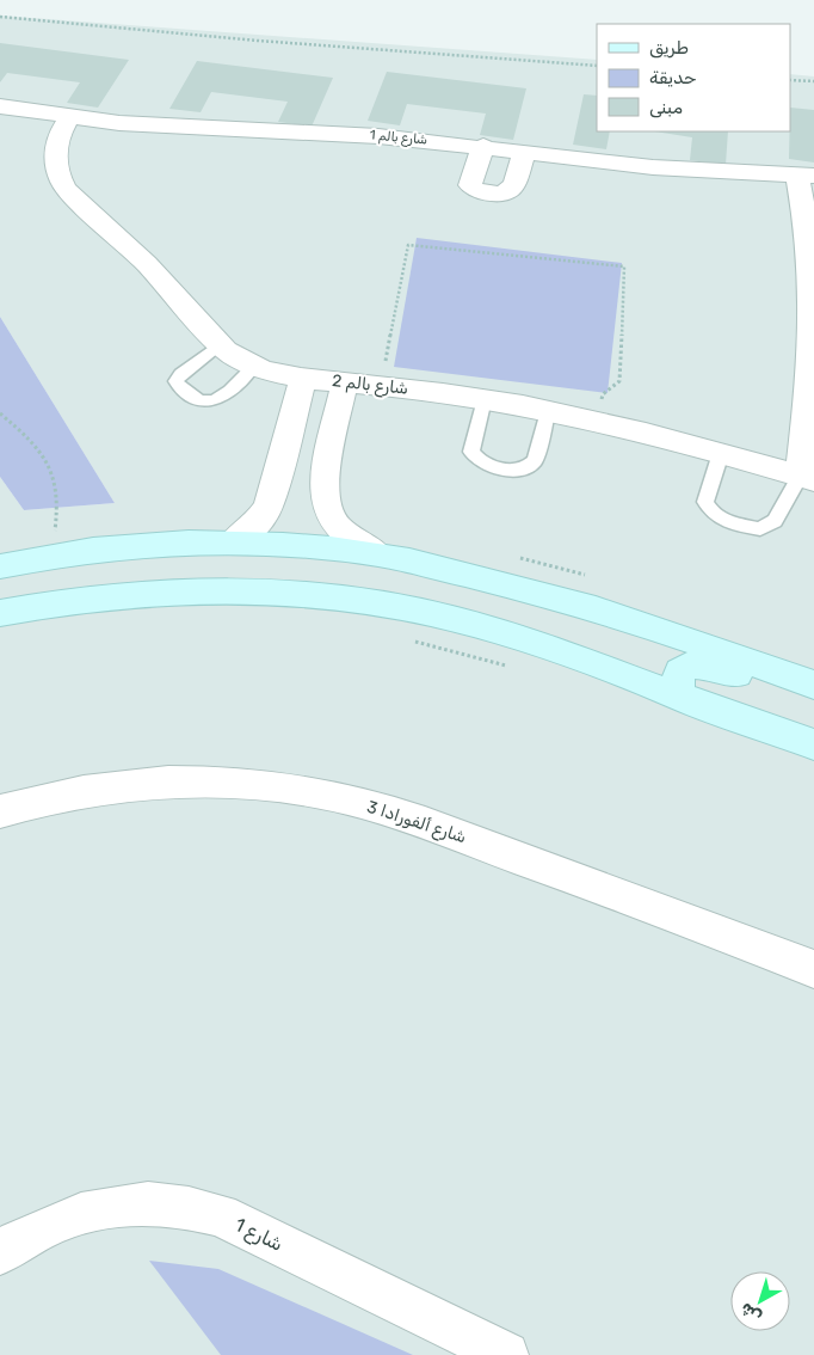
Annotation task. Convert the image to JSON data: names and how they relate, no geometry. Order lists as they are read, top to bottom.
{
  "streets": {
    "street": [
      "شارع بالم 1",
      "شارع بالم 2",
      "شارع ألفورادا 3",
      "شارع 1"
    ]
  },
  "crossings": [
    ["شارع بالم 1", "شارع بالم 2"]
  ],
  "legend": ["طريق", "حديقة", "مبنى"],
  "north": "bottom left"
}
